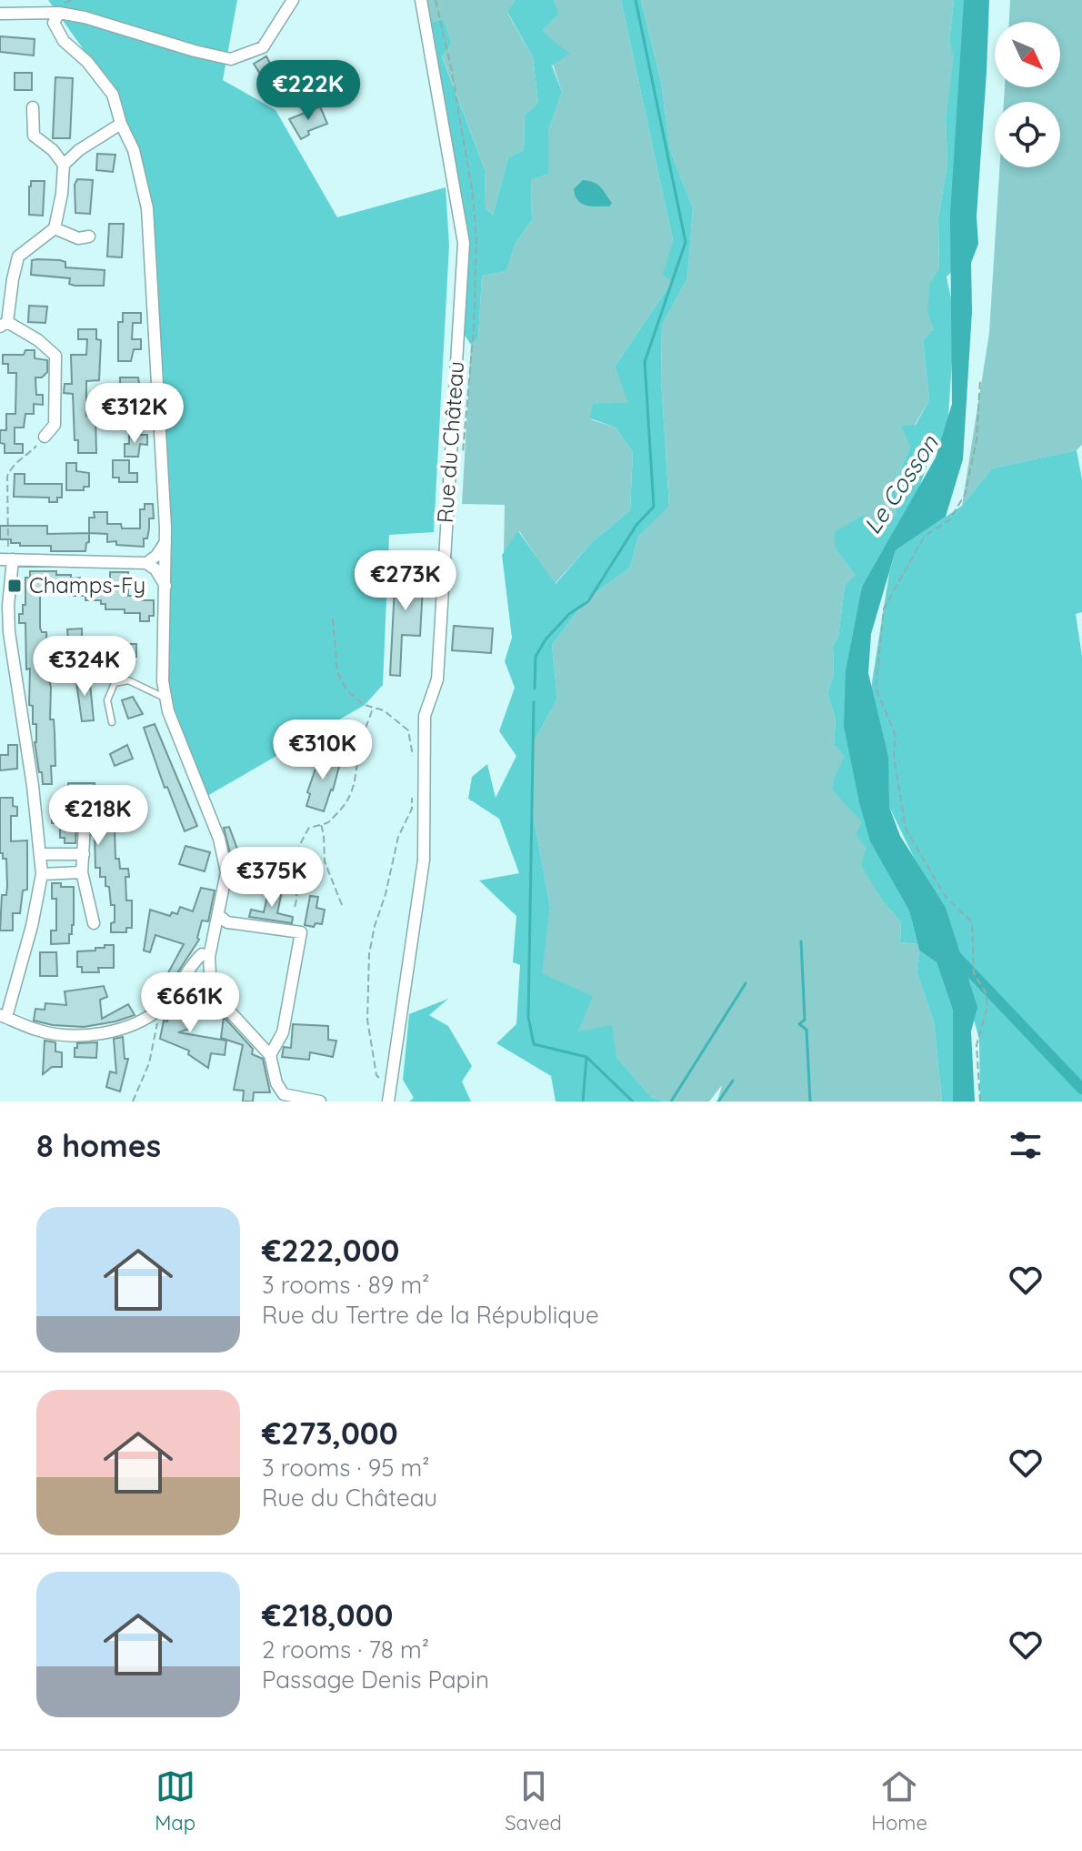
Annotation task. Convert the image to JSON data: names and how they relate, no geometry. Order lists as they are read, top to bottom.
{
  "streets": {
    "street": ["Rue du Château"]
  },
  "water": ["Le Cosson"],
  "places": {
    "transit": ["Champs-Fy"]
  },
  "north": "bottom right",
  "page": {
    "price": [
      "€222K",
      "€312K",
      "€273K",
      "€324K",
      "€310K",
      "€218K",
      "€375K",
      "€661K"
    ],
    "heading": "8 homes",
    "list": [
      {
        "name": "€222,000",
        "note": "3 rooms · 89 m² · Rue du Tertre de la République"
      },
      {
        "name": "€273,000",
        "note": "3 rooms · 95 m² · Rue du Château"
      },
      {
        "name": "€218,000",
        "note": "2 rooms · 78 m² · Passage Denis Papin"
      }
    ],
    "tabs": ["Map", "Saved", "Home"]
  }
}
